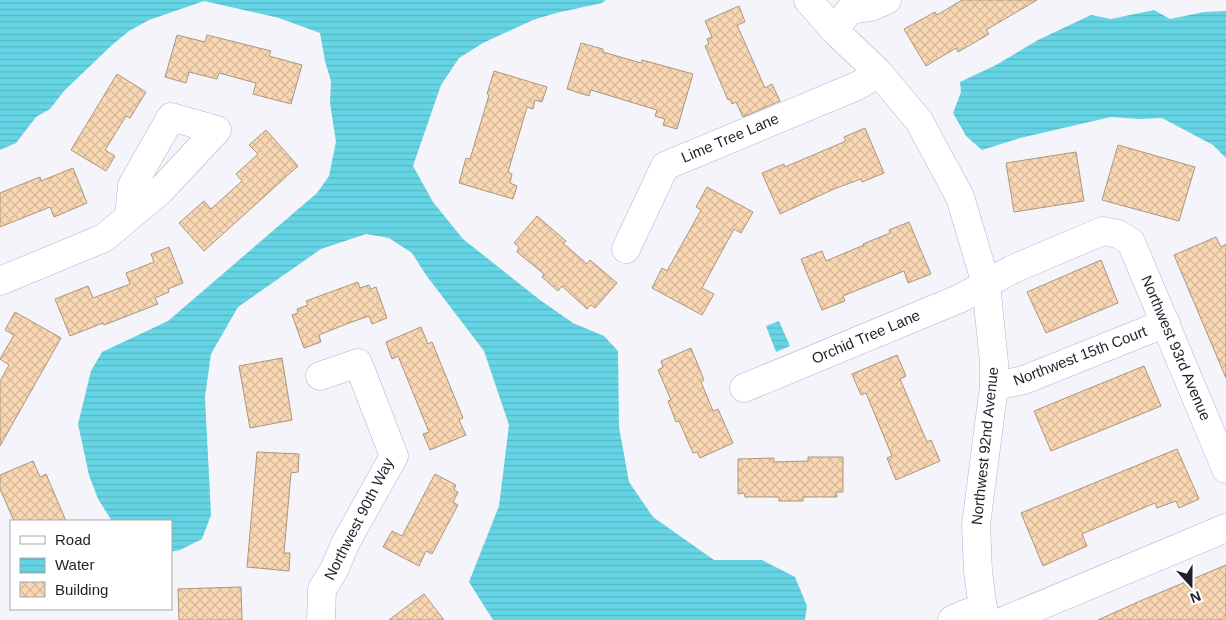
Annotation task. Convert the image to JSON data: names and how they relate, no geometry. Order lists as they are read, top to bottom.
{
  "streets": {
    "street": [
      "Lime Tree Lane",
      "Orchid Tree Lane",
      "Northwest 93rd Avenue",
      "Northwest 15th Court",
      "Northwest 92nd Avenue",
      "Northwest 90th Way"
    ]
  },
  "crossings": [
    ["Lime Tree Lane", "Northwest 92nd Avenue"],
    ["Orchid Tree Lane", "Northwest 93rd Avenue"],
    ["Orchid Tree Lane", "Northwest 92nd Avenue"],
    ["Northwest 93rd Avenue", "Northwest 15th Court"],
    ["Northwest 15th Court", "Northwest 92nd Avenue"]
  ],
  "legend": ["Road", "Water", "Building"],
  "north": "bottom"
}
